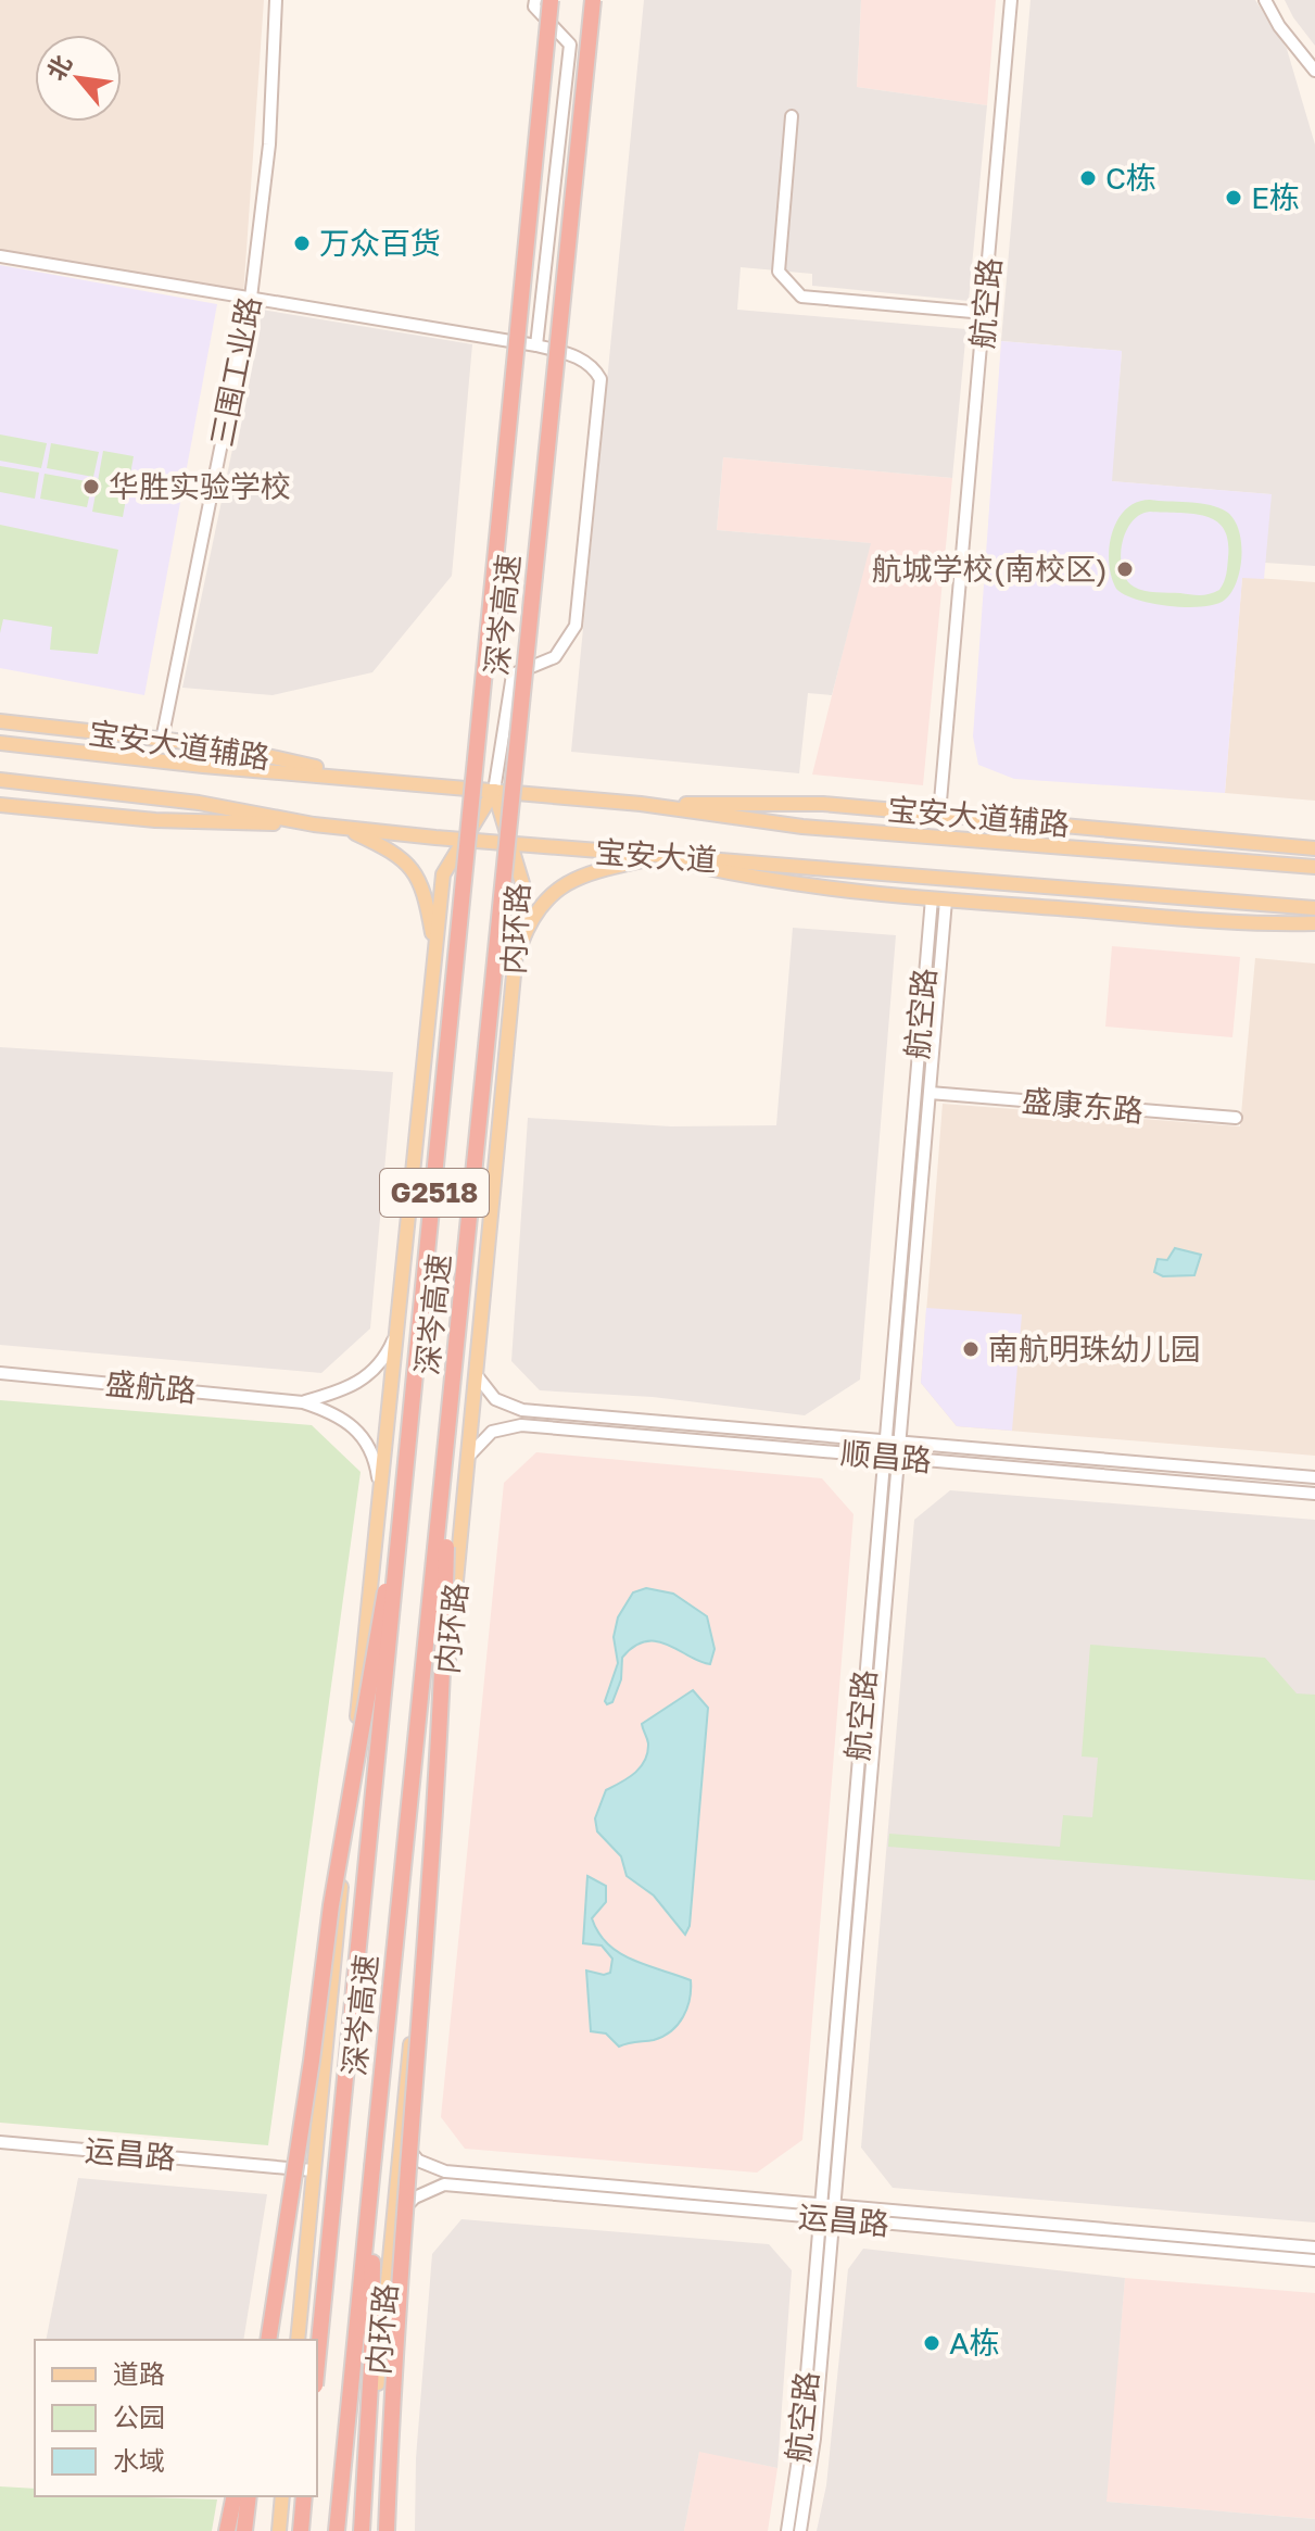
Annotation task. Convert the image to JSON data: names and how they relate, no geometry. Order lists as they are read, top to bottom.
{
  "streets": {
    "highway": ["深岑高速", "G2518"],
    "main road": ["宝安大道辅路", "宝安大道", "内环路"],
    "street": [
      "航空路",
      "三围工业路",
      "盛康东路",
      "盛航路",
      "顺昌路",
      "运昌路"
    ]
  },
  "crossings": [
    ["航空路", "宝安大道辅路"],
    ["航空路", "盛康东路"],
    ["航空路", "顺昌路"],
    ["航空路", "运昌路"],
    ["三围工业路", "宝安大道辅路"],
    ["宝安大道辅路", "宝安大道"],
    ["宝安大道", "内环路"],
    ["内环路", "顺昌路"],
    ["内环路", "运昌路"]
  ],
  "places": [
    "C栋",
    "E栋",
    "万众百货",
    "华胜实验学校",
    "航城学校(南校区)",
    "南航明珠幼儿园",
    "A栋"
  ],
  "legend": ["道路", "公园", "水域"],
  "north": "top left"
}
